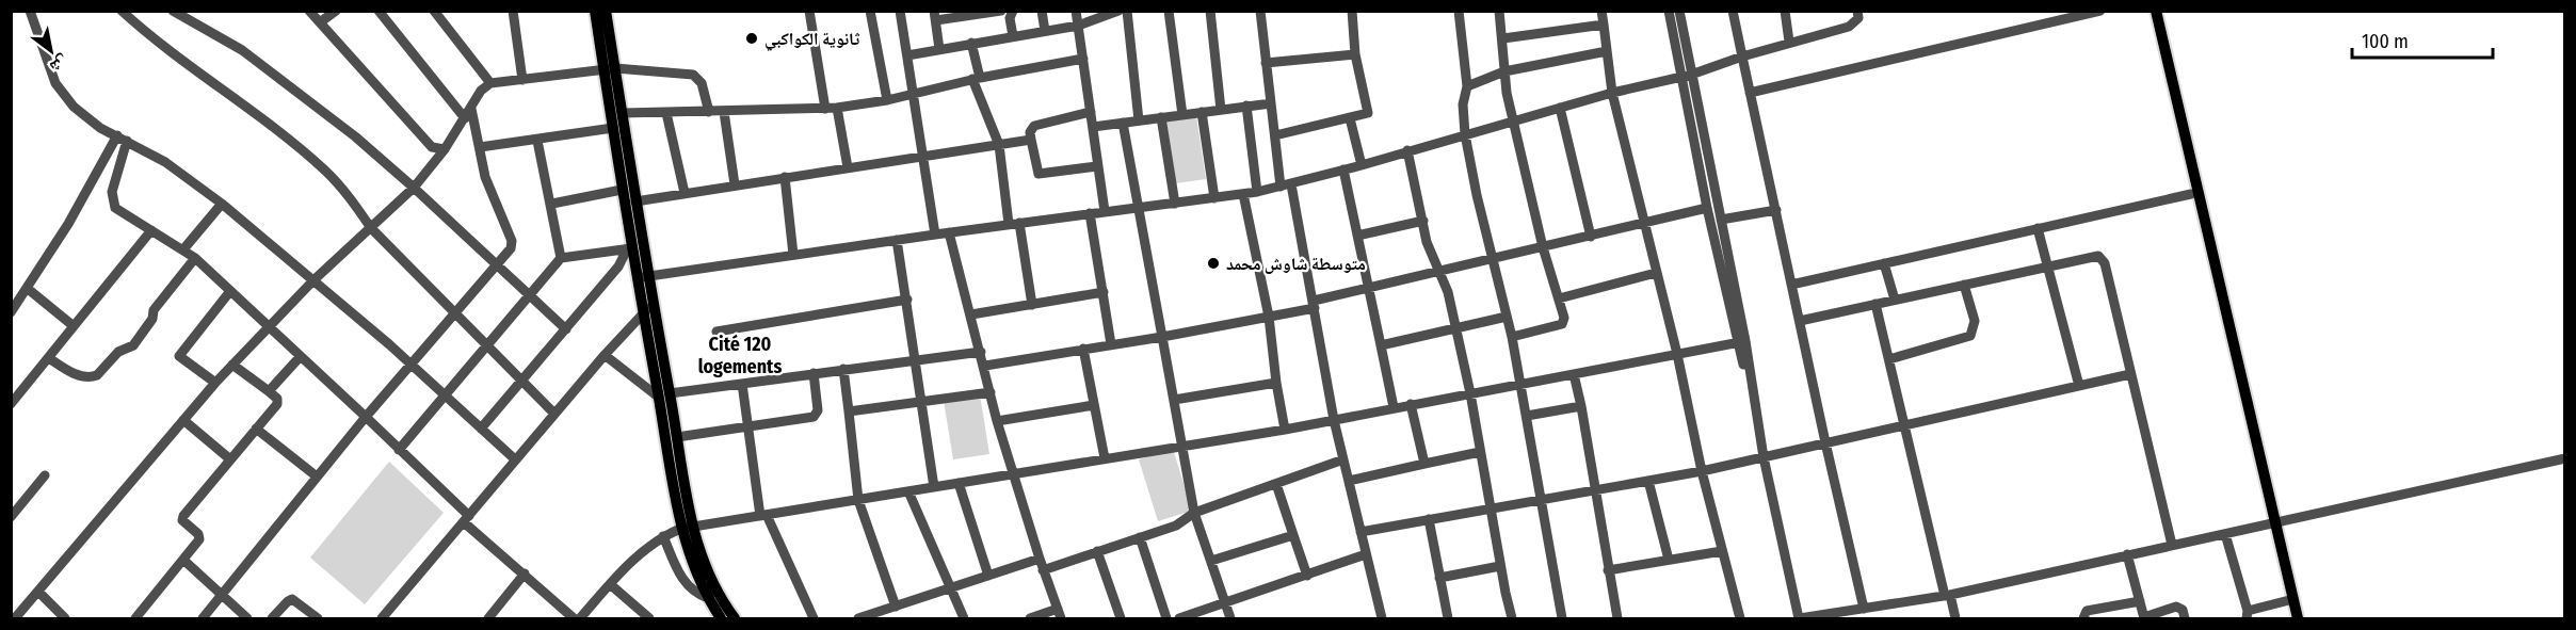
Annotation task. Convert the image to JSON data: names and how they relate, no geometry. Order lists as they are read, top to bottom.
{
  "districts": ["Cité 120 logements"],
  "places": ["ثانوية الكواكبي", "متوسطة شاوش محمد"],
  "scale_bar": "100 m",
  "north": "bottom right"
}
